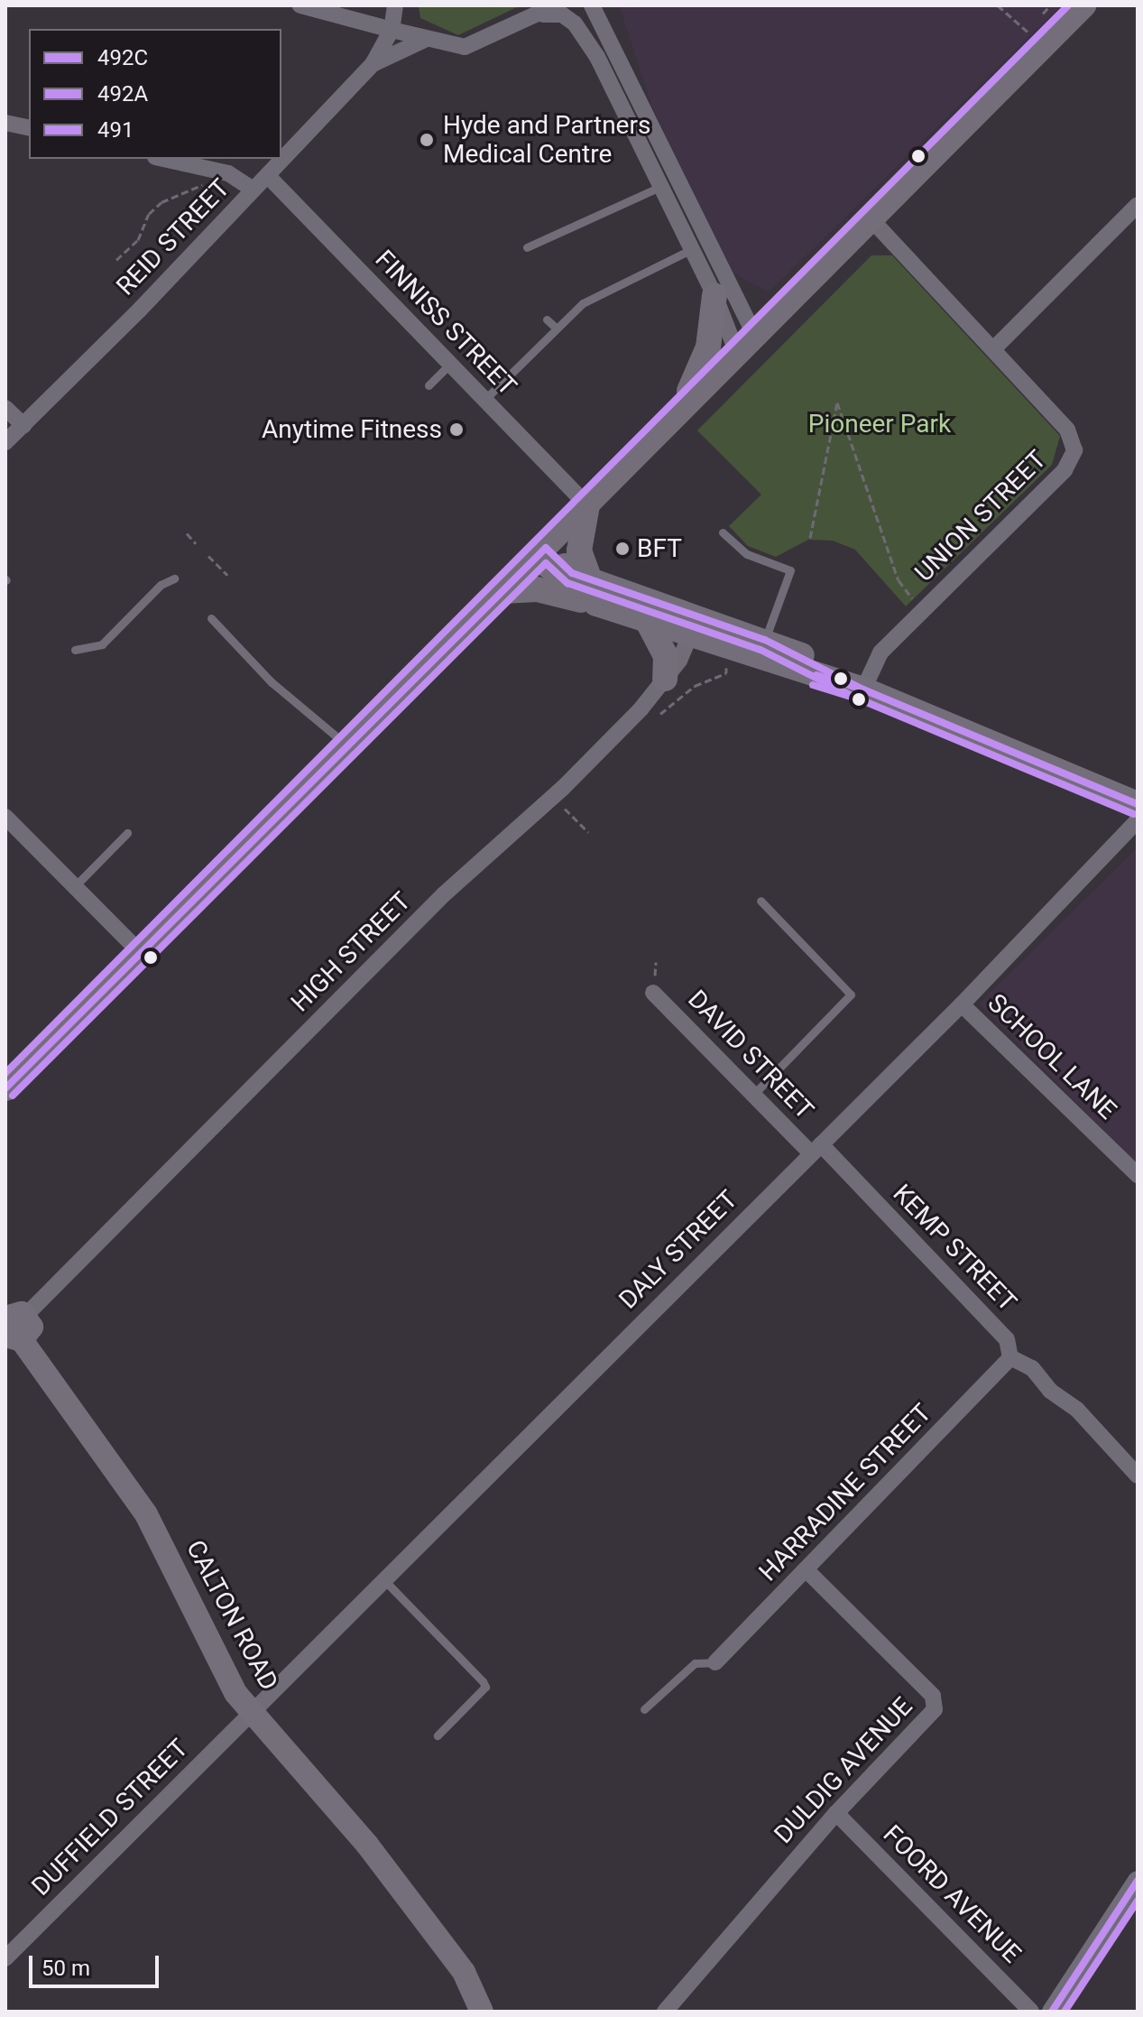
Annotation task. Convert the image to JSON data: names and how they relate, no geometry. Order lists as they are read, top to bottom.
{
  "streets": {
    "main road": ["CALTON ROAD"],
    "street": [
      "REID STREET",
      "FINNISS STREET",
      "UNION STREET",
      "HIGH STREET",
      "DAVID STREET",
      "SCHOOL LANE",
      "KEMP STREET",
      "DALY STREET",
      "HARRADINE STREET",
      "DULDIG AVENUE",
      "DUFFIELD STREET",
      "FOORD AVENUE"
    ]
  },
  "crossings": [
    ["REID STREET", "FINNISS STREET"],
    ["HIGH STREET", "CALTON ROAD"],
    ["DAVID STREET", "KEMP STREET"],
    ["DAVID STREET", "DALY STREET"],
    ["SCHOOL LANE", "DALY STREET"],
    ["KEMP STREET", "DALY STREET"],
    ["KEMP STREET", "HARRADINE STREET"],
    ["DALY STREET", "CALTON ROAD"],
    ["DALY STREET", "DUFFIELD STREET"],
    ["HARRADINE STREET", "DULDIG AVENUE"],
    ["CALTON ROAD", "DUFFIELD STREET"],
    ["DULDIG AVENUE", "FOORD AVENUE"]
  ],
  "parks": ["Pioneer Park"],
  "places": ["Hyde and Partners Medical Centre", "Anytime Fitness", "BFT"],
  "lines": ["transit line 491", "transit line 492C", "transit line 492A"],
  "legend": ["492C", "492A", "491"],
  "scale_bar": "50 m"
}
